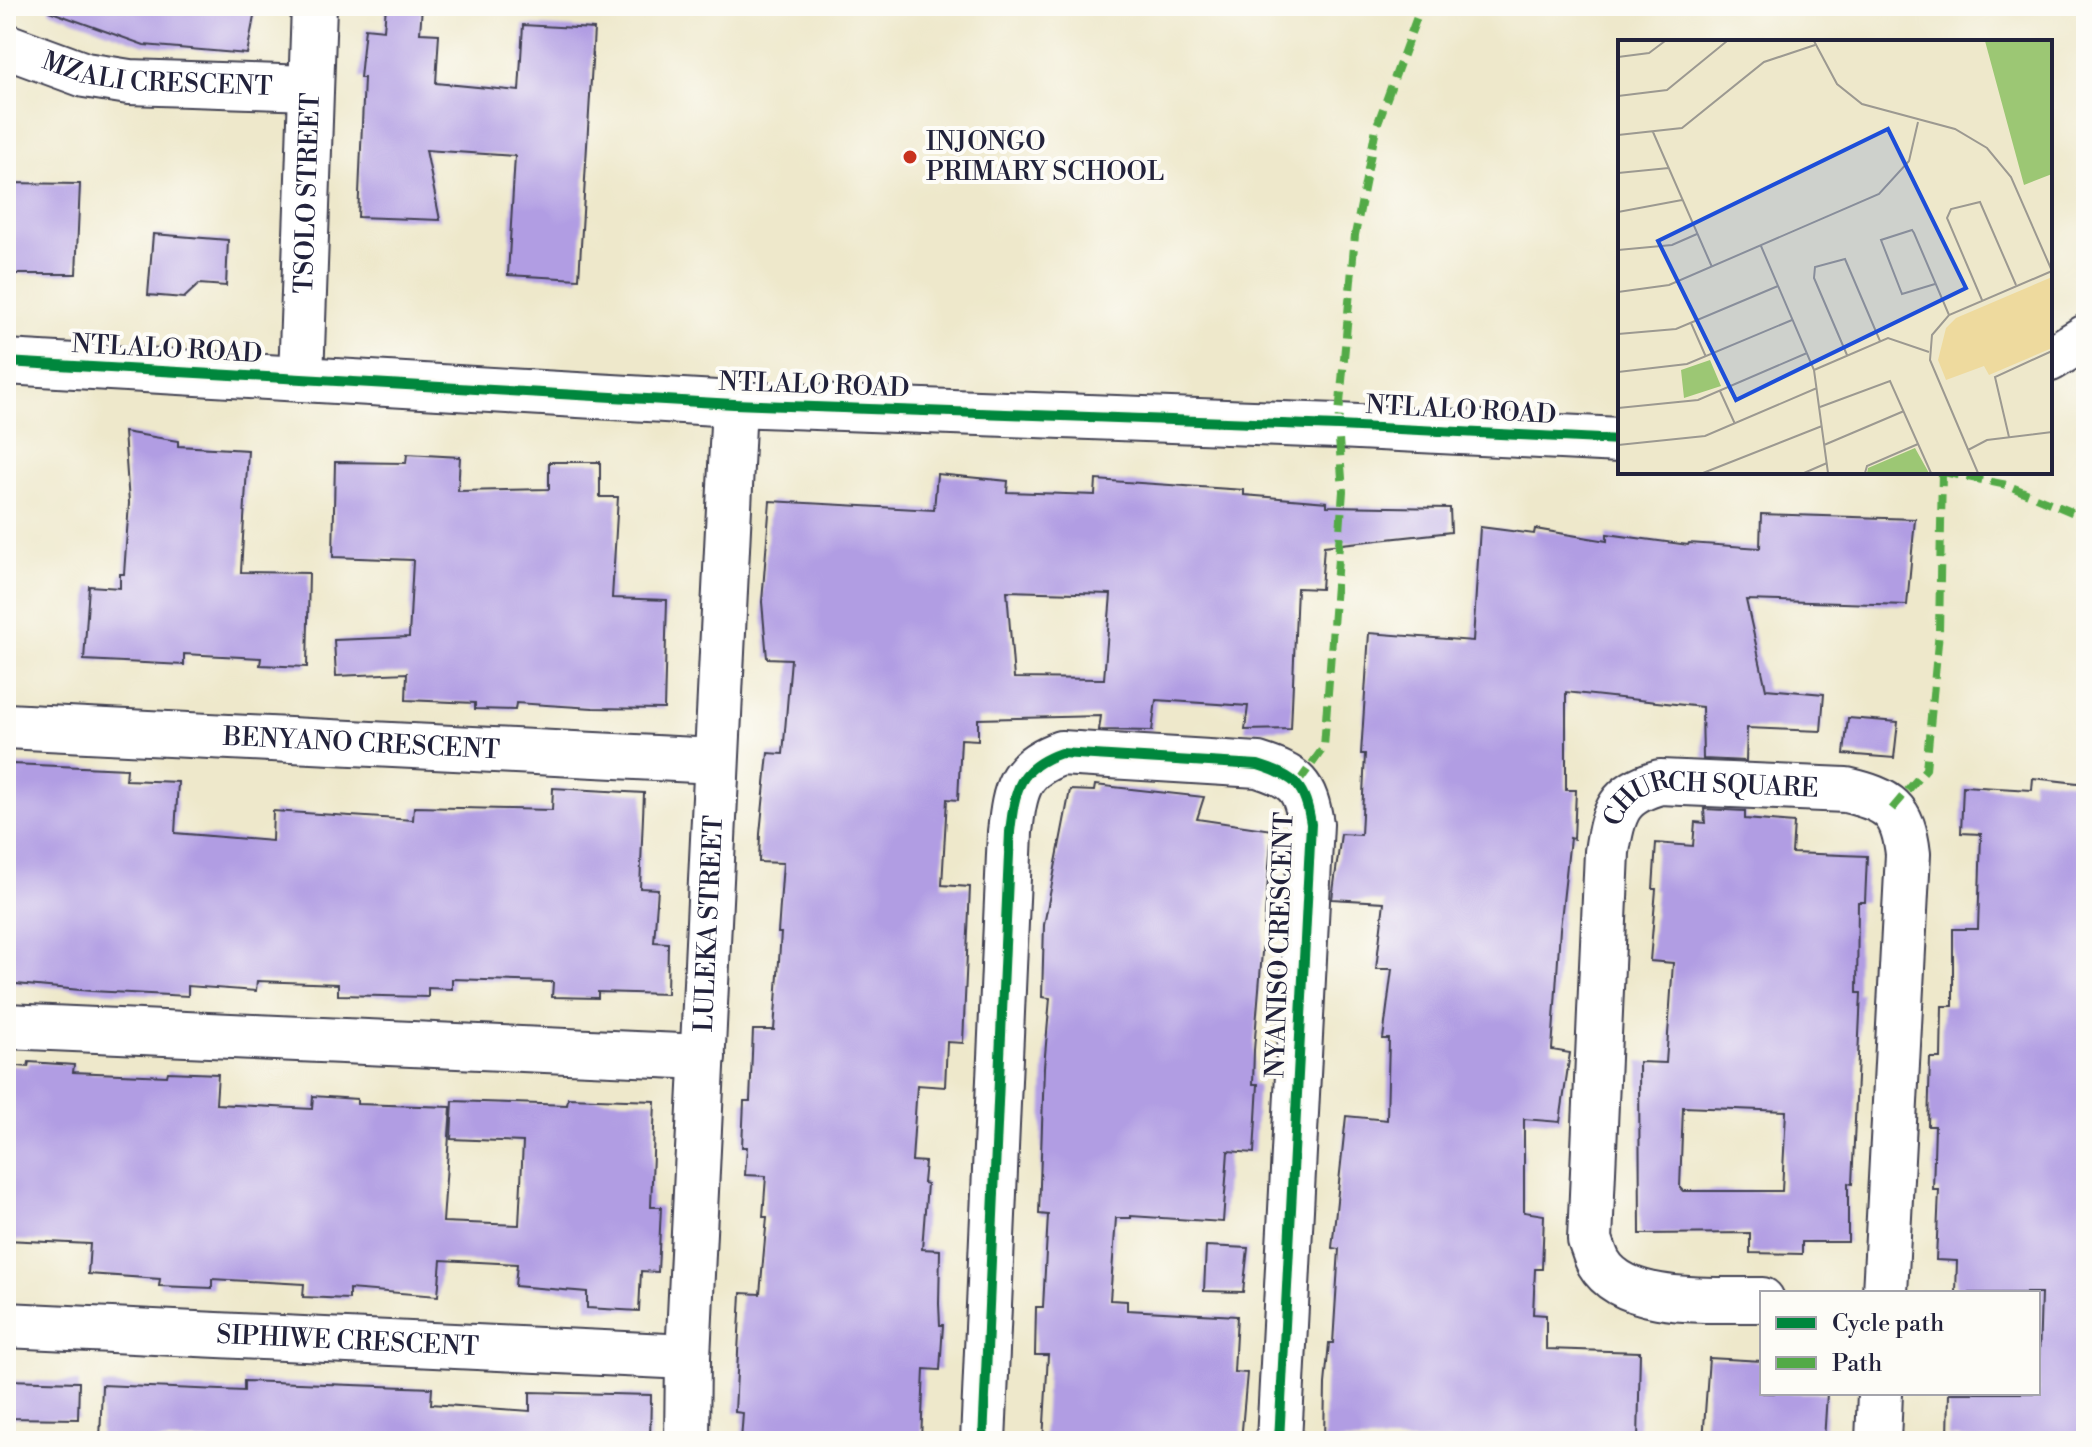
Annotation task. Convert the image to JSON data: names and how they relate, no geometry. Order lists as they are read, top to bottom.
{
  "streets": {
    "street": [
      "MZALI CRESCENT",
      "TSOLO STREET",
      "NTLALO ROAD",
      "BENYANO CRESCENT",
      "CHURCH SQUARE",
      "LULEKA STREET",
      "NYANISO CRESCENT",
      "SIPHIWE CRESCENT"
    ]
  },
  "crossings": [
    ["MZALI CRESCENT", "TSOLO STREET"],
    ["TSOLO STREET", "NTLALO ROAD"],
    ["NTLALO ROAD", "LULEKA STREET"],
    ["BENYANO CRESCENT", "LULEKA STREET"],
    ["LULEKA STREET", "SIPHIWE CRESCENT"]
  ],
  "places": ["INJONGO PRIMARY SCHOOL"],
  "legend": ["Cycle path", "Path"]
}
